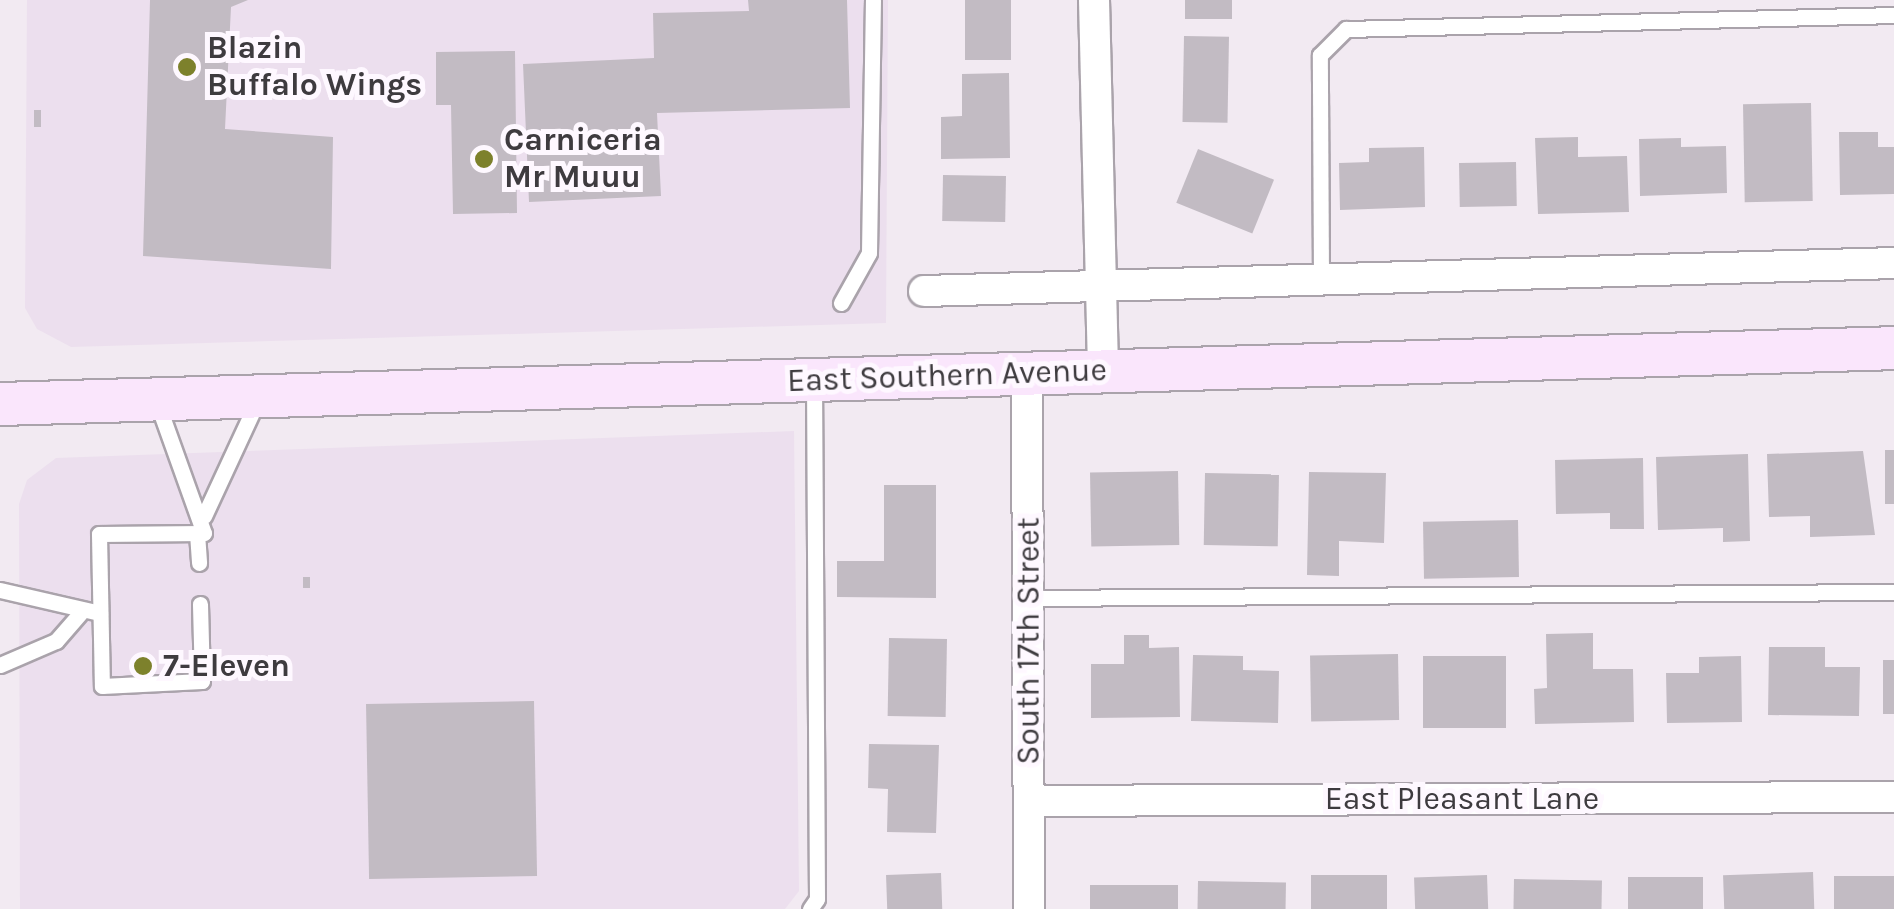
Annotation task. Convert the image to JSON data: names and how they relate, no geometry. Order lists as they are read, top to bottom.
{
  "streets": {
    "main road": ["East Southern Avenue"],
    "street": ["South 17th Street", "East Pleasant Lane"]
  },
  "crossings": [
    ["East Southern Avenue", "South 17th Street"],
    ["South 17th Street", "East Pleasant Lane"]
  ],
  "places": ["Blazin Buffalo Wings", "Carniceria Mr Muuu", "7-Eleven"]
}
